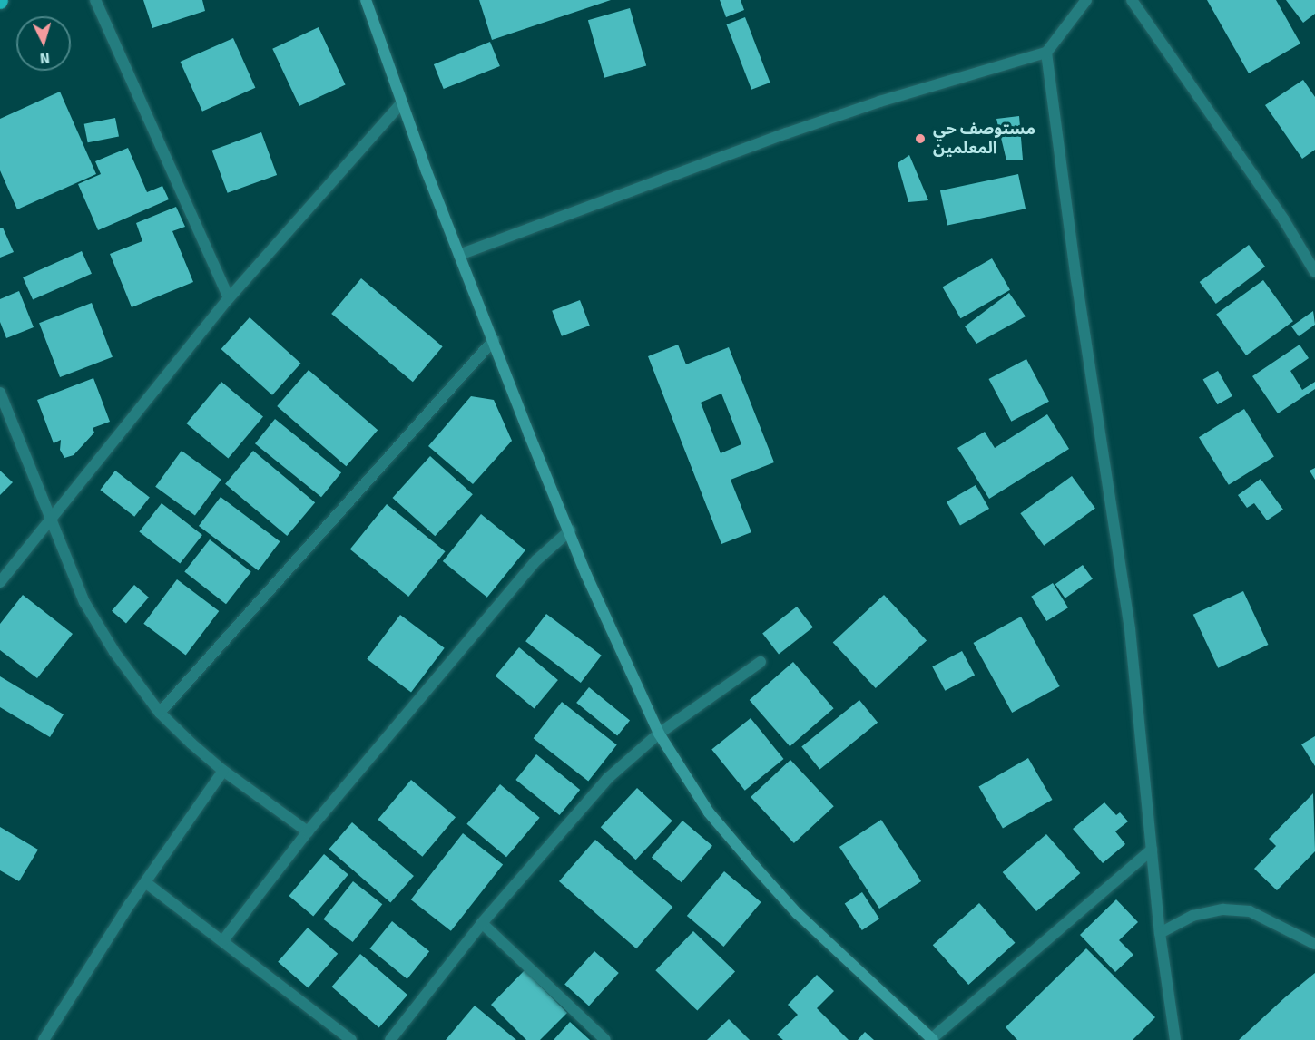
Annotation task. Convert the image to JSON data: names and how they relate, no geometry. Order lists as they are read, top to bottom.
{
  "places": ["مستوصف حي المعلمين"],
  "north": "bottom"
}
